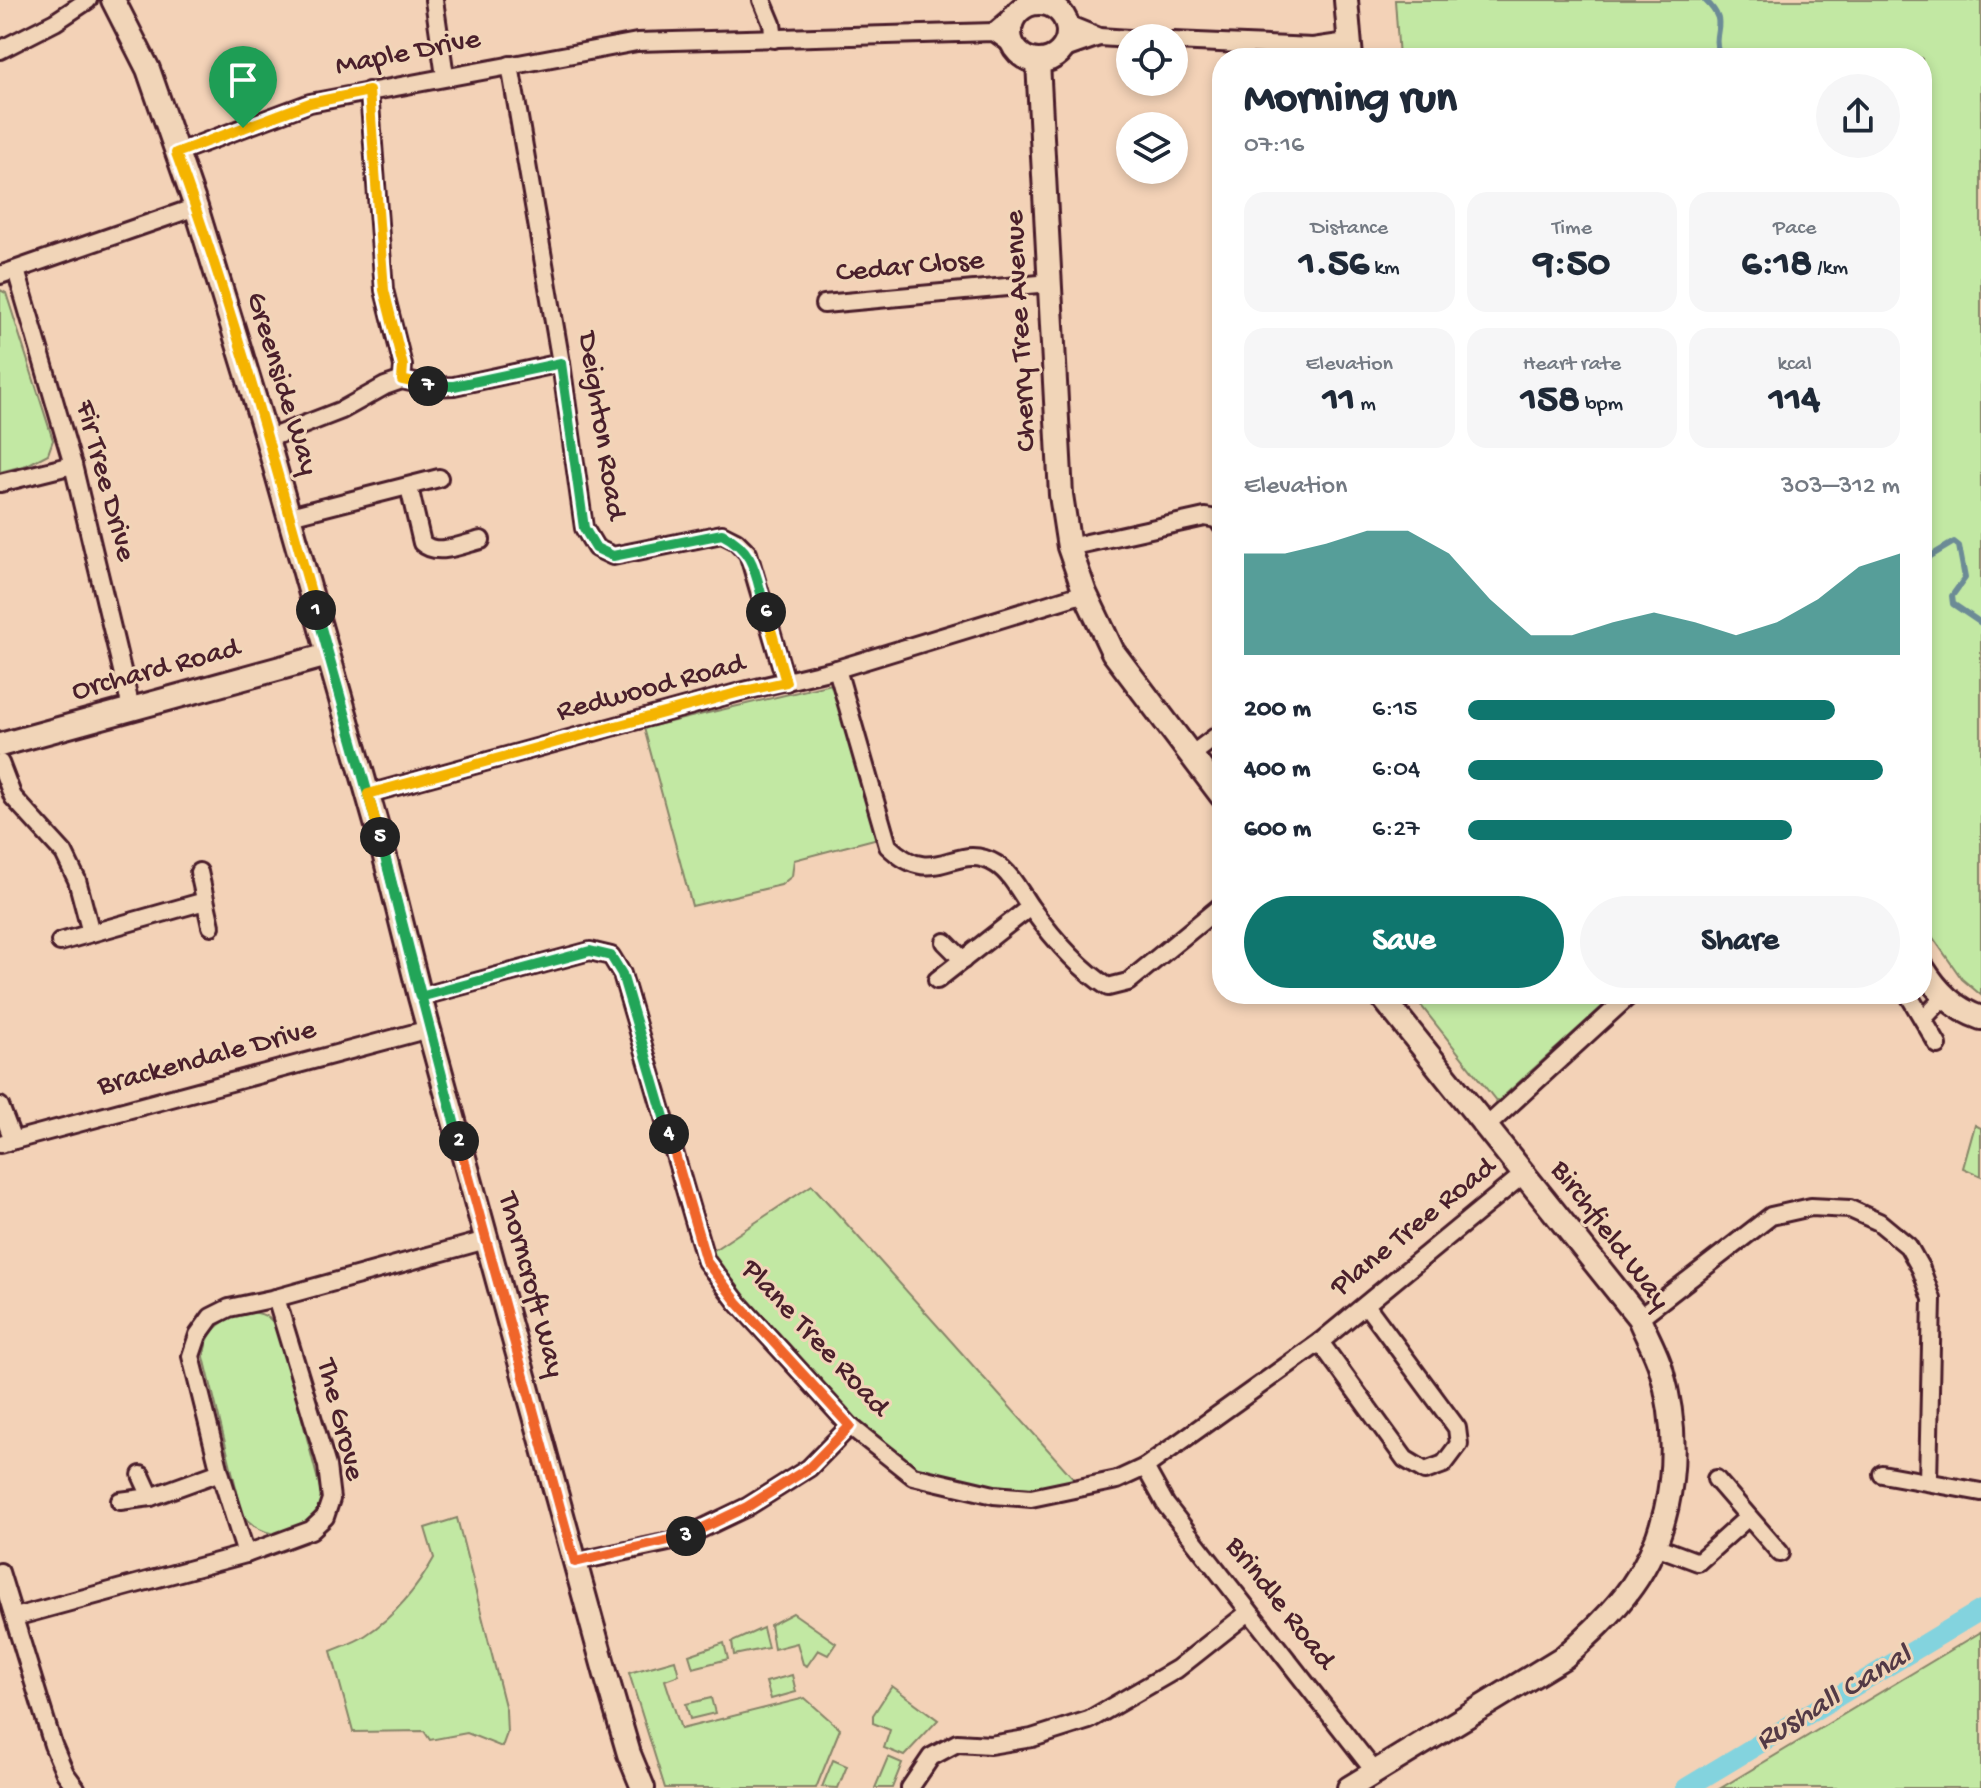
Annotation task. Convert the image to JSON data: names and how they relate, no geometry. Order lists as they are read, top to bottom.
{
  "streets": {
    "street": [
      "Maple Drive",
      "Cedar Close",
      "Cherry Tree Avenue",
      "Greenside Way",
      "Deighton Road",
      "Fir Tree Drive",
      "Orchard Road",
      "Redwood Road",
      "Brackendale Drive",
      "Plane Tree Road",
      "Birchfield Way",
      "Thorncroft Way",
      "The Grove",
      "Brindle Road"
    ]
  },
  "crossings": [
    ["Maple Drive", "Cherry Tree Avenue"],
    ["Maple Drive", "Greenside Way"],
    ["Maple Drive", "Deighton Road"],
    ["Cedar Close", "Cherry Tree Avenue"],
    ["Cherry Tree Avenue", "Redwood Road"],
    ["Greenside Way", "Orchard Road"],
    ["Greenside Way", "Redwood Road"],
    ["Greenside Way", "Thorncroft Way"],
    ["Deighton Road", "Redwood Road"],
    ["Fir Tree Drive", "Orchard Road"],
    ["Redwood Road", "Thorncroft Way"],
    ["Brackendale Drive", "Thorncroft Way"],
    ["Plane Tree Road", "Birchfield Way"],
    ["Plane Tree Road", "Thorncroft Way"],
    ["Plane Tree Road", "Brindle Road"],
    ["Birchfield Way", "Brindle Road"]
  ],
  "water": ["Rushall Canal"],
  "page": {
    "heading": ["Morning run", "07:16"],
    "stats": [
      ["Distance", "1.56 km"],
      ["Time", "9:50"],
      ["Pace", "6:18 /km"],
      ["Elevation", "11 m"],
      ["Heart rate", "158 bpm"],
      ["kcal", "114"]
    ],
    "pins": [
      "7",
      "1",
      "6",
      "5",
      "4",
      "2",
      "3"
    ],
    "chart": ["Elevation", "303–312 m"],
    "list": [
      {
        "name": "200 m",
        "note": "6:15"
      },
      {
        "name": "400 m",
        "note": "6:04"
      },
      {
        "name": "600 m",
        "note": "6:27"
      }
    ],
    "buttons": ["Save", "Share"]
  }
}
